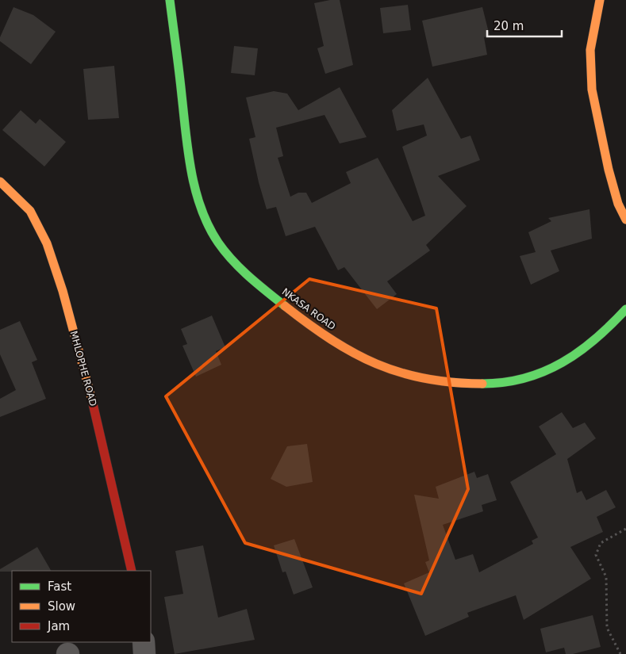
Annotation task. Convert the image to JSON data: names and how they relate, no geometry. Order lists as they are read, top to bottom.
{
  "streets": {
    "street": ["NKASA ROAD", "MHLOPHE ROAD"]
  },
  "legend": ["Fast", "Slow", "Jam"],
  "scale_bar": "20 m"
}
